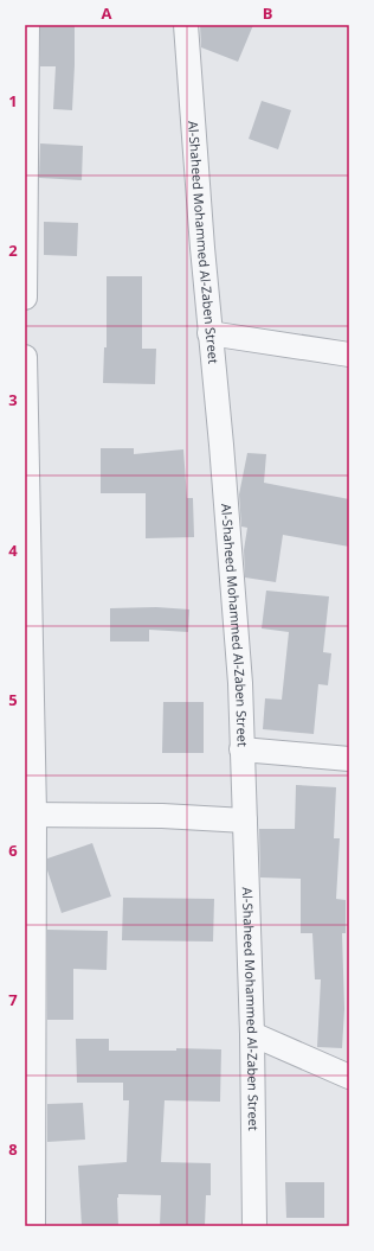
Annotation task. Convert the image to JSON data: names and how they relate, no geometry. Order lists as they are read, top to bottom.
{
  "streets": {
    "street": ["Al-Shaheed Mohammed Al-Zaben Street"]
  },
  "grid": {
    "columns": ["A", "B"],
    "rows": [
      "1",
      "2",
      "3",
      "4",
      "5",
      "6",
      "7",
      "8"
    ]
  }
}
